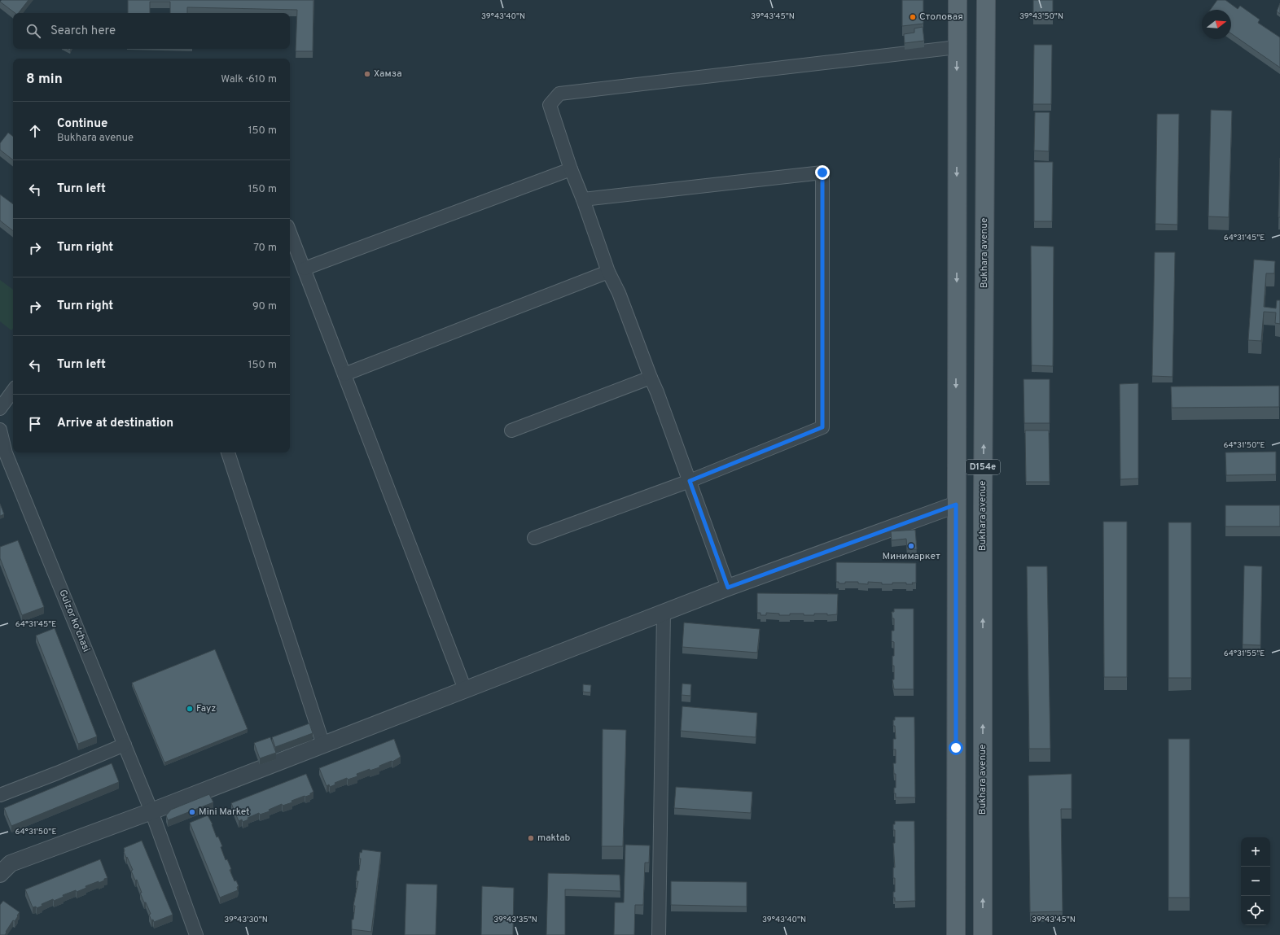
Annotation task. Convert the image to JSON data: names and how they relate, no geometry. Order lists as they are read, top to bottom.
{
  "streets": {
    "main road": ["Bukhara avenue", "D154e"],
    "street": ["Gulzor ko'chasi"]
  },
  "places": [
    "Столовая",
    "Хамза",
    "Минимаркет",
    "Fayz",
    "Mini Market",
    "maktab"
  ],
  "north": "right",
  "page": {
    "search": "Search here",
    "heading": ["8 min", "Walk · 610 m"],
    "list": [
      ["Continue", "Bukhara avenue", "150 m"],
      ["Turn left", "150 m"],
      ["Turn right", "70 m"],
      ["Turn right", "90 m"],
      ["Turn left", "150 m"],
      "Arrive at destination"
    ],
    "map_buttons": ["+", "−"]
  },
  "coordinates": [
    "39°43'40\"N",
    "39°43'45\"N",
    "39°43'50\"N",
    "64°31'45\"E",
    "64°31'50\"E",
    "64°31'55\"E",
    "39°43'30\"N",
    "39°43'35\"N"
  ]
}
